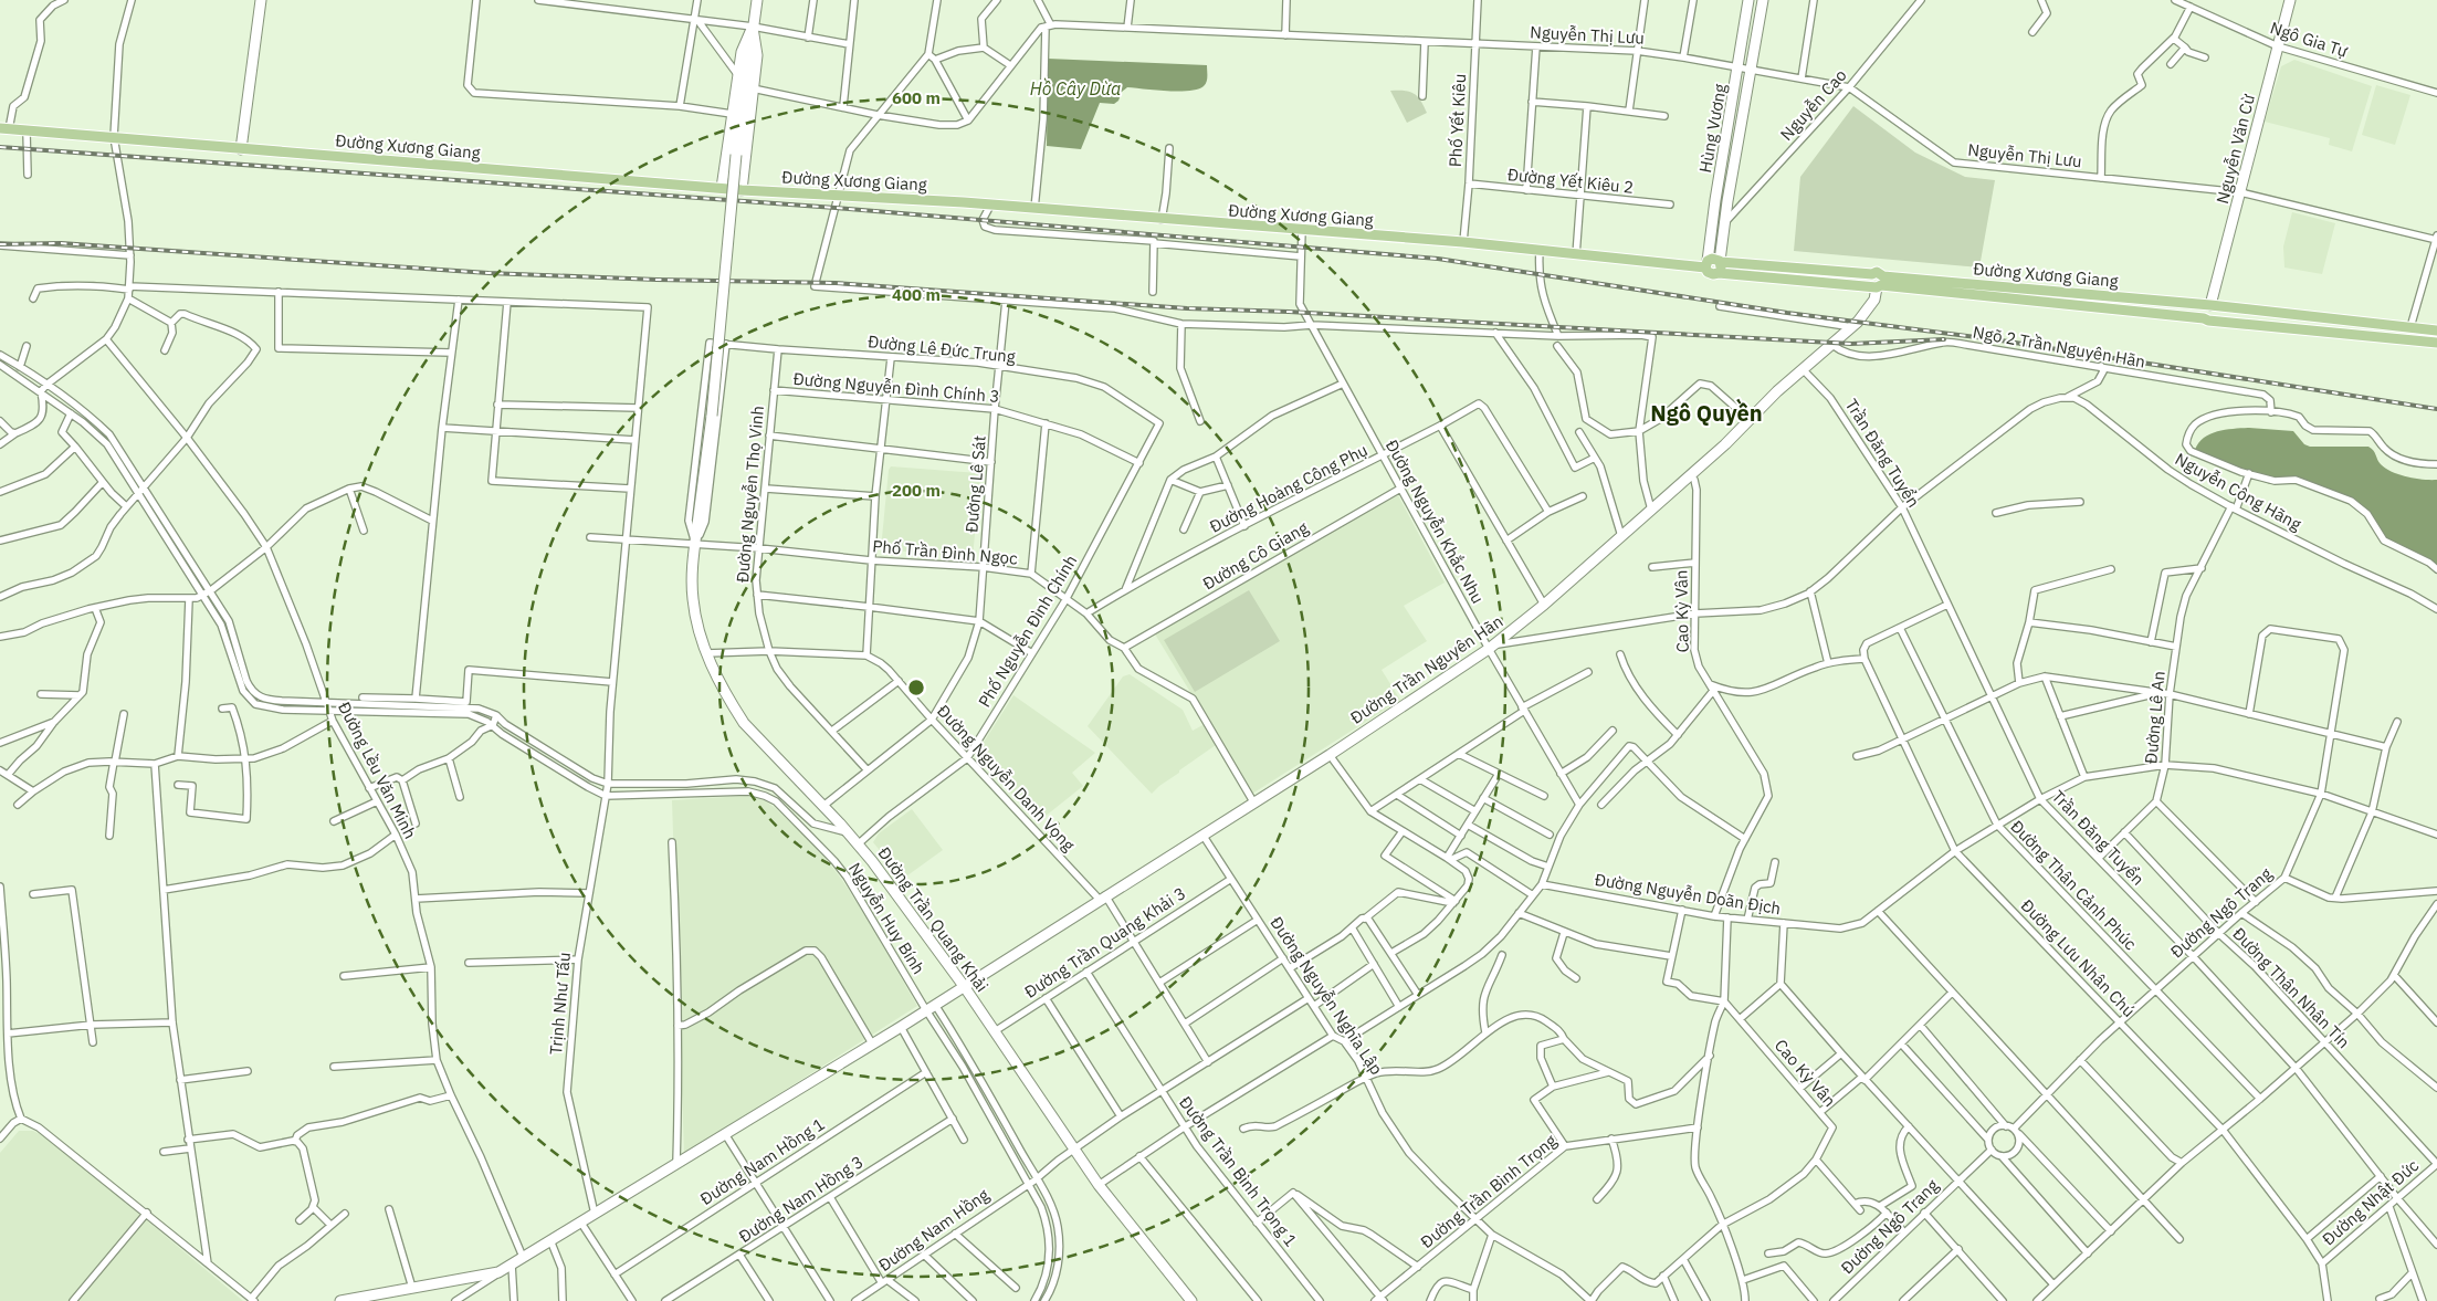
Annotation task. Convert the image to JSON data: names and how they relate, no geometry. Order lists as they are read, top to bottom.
{
  "streets": {
    "main road": [
      "Hùng Vương",
      "Đường Xương Giang",
      "Nguyễn Văn Cừ",
      "Đường Trần Nguyên Hãn",
      "Đường Trần Quang Khải"
    ],
    "street": [
      "Nguyễn Thị Lưu",
      "Ngô Gia Tự",
      "Nguyễn Cao",
      "Phố Yết Kiêu",
      "Đường Yết Kiêu 2",
      "Ngõ 2 Trần Nguyên Hãn",
      "Đường Lê Đức Trung",
      "Đường Nguyễn Đình Chính 3",
      "Trần Đăng Tuyển",
      "Đường Lê Sát",
      "Đường Hoàng Công Phụ",
      "Nguyễn Công Hãng",
      "Đường Nguyễn Thọ Vinh",
      "Đường Nguyễn Khắc Nhu",
      "Phố Trần Đình Ngọc",
      "Đường Cô Giang",
      "Cao Kỳ Vân",
      "Phố Nguyễn Đình Chính",
      "Đường Lê An",
      "Đường Lều Văn Minh",
      "Đường Nguyễn Danh Vọng",
      "Đường Thân Cảnh Phúc",
      "Đường Nguyễn Doãn Địch",
      "Đường Ngô Trang",
      "Nguyễn Huy Bính",
      "Đường Trần Quang Khải 3",
      "Đường Lưu Nhân Chú",
      "Đường Thân Nhân Tín",
      "Đường Nguyễn Nghĩa Lập",
      "Trịnh Như Tấu",
      "Đường Nam Hồng 1",
      "Đường Trần Bình Trọng 1",
      "Đường Trần Bình Trọng",
      "Đường Nam Hồng 3",
      "Đường Nhật Đức",
      "Đường Nam Hồng"
    ]
  },
  "crossings": [
    ["Nguyễn Thị Lưu", "Nguyễn Cao"],
    ["Nguyễn Thị Lưu", "Phố Yết Kiêu"],
    ["Nguyễn Thị Lưu", "Hùng Vương"],
    ["Nguyễn Thị Lưu", "Nguyễn Văn Cừ"],
    ["Ngô Gia Tự", "Nguyễn Văn Cừ"],
    ["Nguyễn Cao", "Hùng Vương"],
    ["Phố Yết Kiêu", "Đường Xương Giang"],
    ["Phố Yết Kiêu", "Đường Yết Kiêu 2"],
    ["Hùng Vương", "Đường Xương Giang"],
    ["Đường Xương Giang", "Nguyễn Văn Cừ"],
    ["Đường Xương Giang", "Đường Nguyễn Khắc Nhu"],
    ["Đường Xương Giang", "Đường Trần Nguyên Hãn"],
    ["Ngõ 2 Trần Nguyên Hãn", "Đường Trần Nguyên Hãn"],
    ["Đường Lê Đức Trung", "Đường Lê Sát"],
    ["Đường Lê Đức Trung", "Đường Nguyễn Thọ Vinh"],
    ["Đường Lê Đức Trung", "Phố Nguyễn Đình Chính"],
    ["Đường Lê Đức Trung", "Đường Trần Quang Khải"],
    ["Đường Nguyễn Đình Chính 3", "Đường Lê Sát"],
    ["Đường Nguyễn Đình Chính 3", "Đường Nguyễn Thọ Vinh"],
    ["Đường Nguyễn Đình Chính 3", "Phố Nguyễn Đình Chính"],
    ["Trần Đăng Tuyển", "Đường Trần Nguyên Hãn"],
    ["Trần Đăng Tuyển", "Đường Nguyễn Doãn Địch"],
    ["Trần Đăng Tuyển", "Đường Ngô Trang"],
    ["Trần Đăng Tuyển", "Đường Nhật Đức"],
    ["Đường Lê Sát", "Đường Nguyễn Thọ Vinh"],
    ["Đường Lê Sát", "Phố Trần Đình Ngọc"],
    ["Đường Lê Sát", "Đường Nguyễn Danh Vọng"],
    ["Đường Lê Sát", "Đường Trần Quang Khải"],
    ["Đường Hoàng Công Phụ", "Đường Nguyễn Khắc Nhu"],
    ["Đường Hoàng Công Phụ", "Phố Trần Đình Ngọc"],
    ["Nguyễn Công Hãng", "Đường Lê An"],
    ["Đường Nguyễn Thọ Vinh", "Phố Trần Đình Ngọc"],
    ["Đường Nguyễn Khắc Nhu", "Đường Cô Giang"],
    ["Đường Nguyễn Khắc Nhu", "Đường Trần Nguyên Hãn"],
    ["Phố Trần Đình Ngọc", "Đường Cô Giang"],
    ["Phố Trần Đình Ngọc", "Phố Nguyễn Đình Chính"],
    ["Phố Trần Đình Ngọc", "Đường Trần Nguyên Hãn"],
    ["Phố Trần Đình Ngọc", "Đường Trần Quang Khải"],
    ["Phố Trần Đình Ngọc", "Trịnh Như Tấu"],
    ["Cao Kỳ Vân", "Đường Trần Nguyên Hãn"],
    ["Cao Kỳ Vân", "Đường Nguyễn Doãn Địch"],
    ["Phố Nguyễn Đình Chính", "Đường Nguyễn Danh Vọng"],
    ["Phố Nguyễn Đình Chính", "Đường Trần Quang Khải"],
    ["Đường Trần Nguyên Hãn", "Đường Lều Văn Minh"],
    ["Đường Trần Nguyên Hãn", "Đường Nguyễn Danh Vọng"],
    ["Đường Trần Nguyên Hãn", "Nguyễn Huy Bính"],
    ["Đường Trần Nguyên Hãn", "Đường Trần Quang Khải"],
    ["Đường Trần Nguyên Hãn", "Đường Nguyễn Nghĩa Lập"],
    ["Đường Trần Nguyên Hãn", "Trịnh Như Tấu"],
    ["Đường Lê An", "Đường Nguyễn Doãn Địch"],
    ["Đường Nguyễn Danh Vọng", "Đường Trần Quang Khải 3"],
    ["Đường Nguyễn Danh Vọng", "Đường Nam Hồng"],
    ["Đường Thân Cảnh Phúc", "Đường Nguyễn Doãn Địch"],
    ["Đường Thân Cảnh Phúc", "Đường Ngô Trang"],
    ["Đường Nguyễn Doãn Địch", "Đường Ngô Trang"],
    ["Đường Nguyễn Doãn Địch", "Đường Lưu Nhân Chú"],
    ["Đường Ngô Trang", "Đường Lưu Nhân Chú"],
    ["Đường Ngô Trang", "Đường Thân Nhân Tín"],
    ["Nguyễn Huy Bính", "Trịnh Như Tấu"],
    ["Đường Trần Quang Khải", "Đường Trần Quang Khải 3"],
    ["Đường Trần Quang Khải", "Đường Nam Hồng"],
    ["Đường Trần Quang Khải 3", "Đường Nguyễn Nghĩa Lập"],
    ["Đường Trần Quang Khải 3", "Đường Trần Bình Trọng 1"],
    ["Đường Lưu Nhân Chú", "Đường Nhật Đức"],
    ["Đường Thân Nhân Tín", "Đường Nhật Đức"],
    ["Đường Nguyễn Nghĩa Lập", "Đường Trần Bình Trọng"],
    ["Đường Nguyễn Nghĩa Lập", "Đường Nam Hồng"],
    ["Đường Trần Bình Trọng 1", "Đường Nam Hồng"]
  ],
  "districts": ["Ngô Quyền"],
  "water": ["Hồ Cây Dừa"],
  "rings": ["600 m", "400 m", "200 m"]
}
